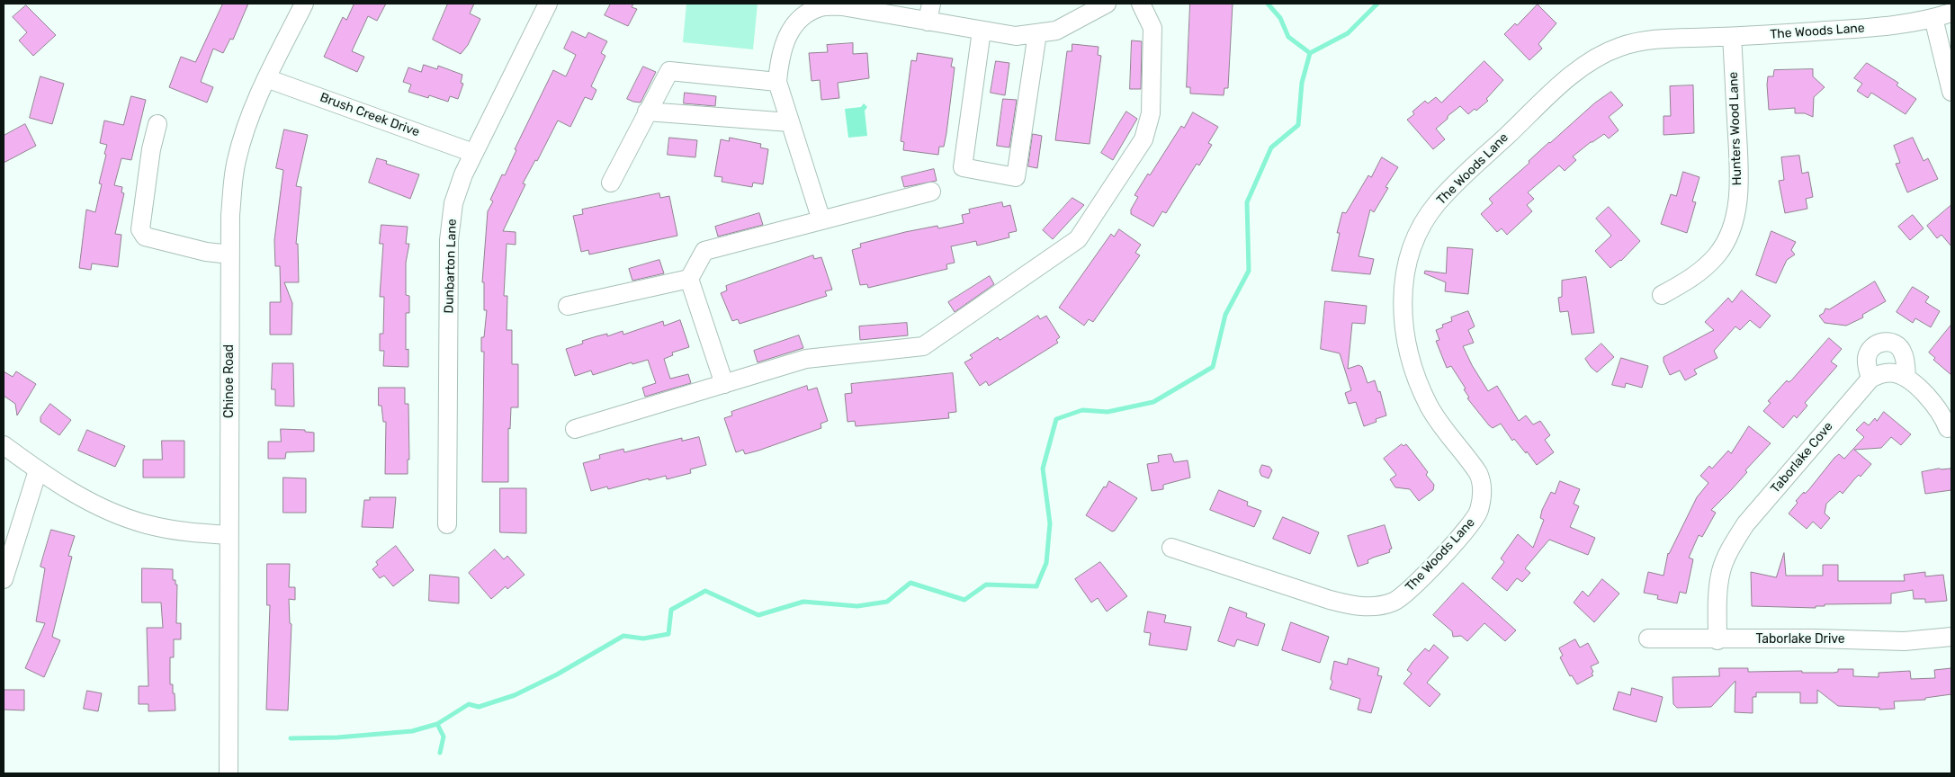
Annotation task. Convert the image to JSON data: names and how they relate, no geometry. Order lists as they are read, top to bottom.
{
  "streets": {
    "street": [
      "The Woods Lane",
      "Brush Creek Drive",
      "Hunters Wood Lane",
      "Dunbarton Lane",
      "Chinoe Road",
      "Taborlake Cove",
      "Taborlake Drive"
    ]
  },
  "crossings": [
    ["The Woods Lane", "Hunters Wood Lane"],
    ["Brush Creek Drive", "Dunbarton Lane"],
    ["Brush Creek Drive", "Chinoe Road"],
    ["Taborlake Cove", "Taborlake Drive"]
  ]
}
